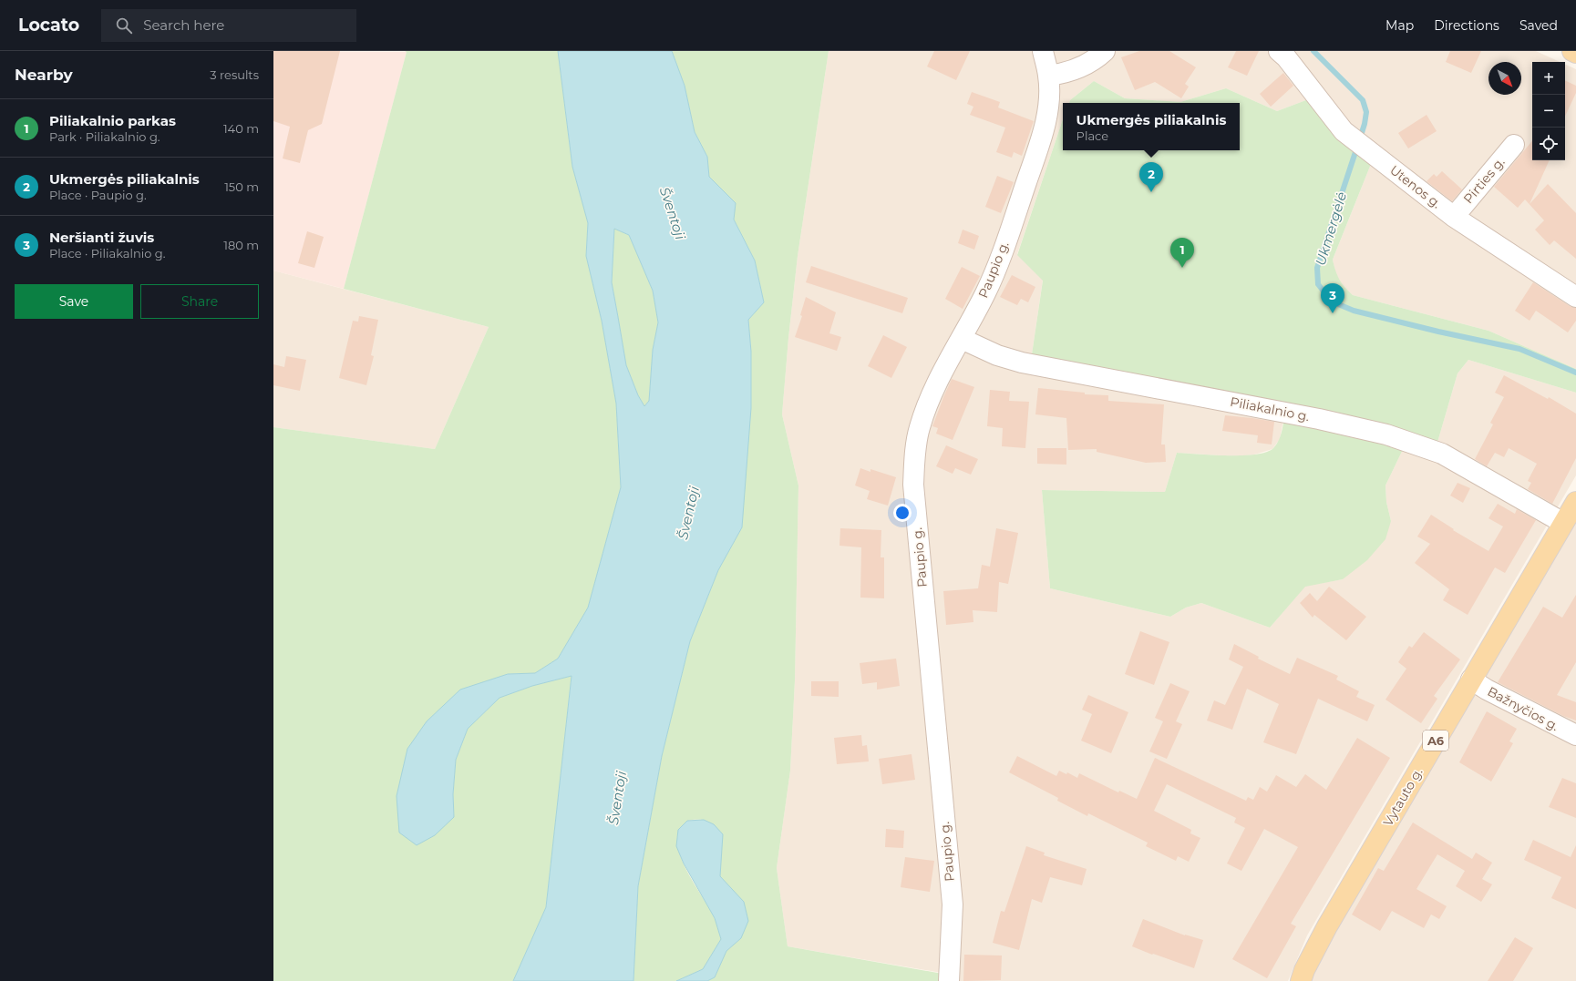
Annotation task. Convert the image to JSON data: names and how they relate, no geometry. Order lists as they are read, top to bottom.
{
  "streets": {
    "main road": ["A6", "Vytauto g."],
    "street": [
      "Pirties g.",
      "Utenos g.",
      "Paupio g.",
      "Piliakalnio g.",
      "Bažnyčios g."
    ]
  },
  "crossings": [
    ["Pirties g.", "Utenos g."],
    ["Paupio g.", "Piliakalnio g."],
    ["Piliakalnio g.", "Vytauto g."],
    ["Bažnyčios g.", "Vytauto g."]
  ],
  "water": ["Šventoji", "Ukmergėlė"],
  "north": "bottom right",
  "page": {
    "header": "Locato",
    "search": "Search here",
    "nav": ["Map", "Directions", "Saved"],
    "heading": ["Nearby", "3 results"],
    "map_buttons": ["+", "−"],
    "list": [
      {
        "mark": "1",
        "name": "Piliakalnio parkas",
        "note": "Park · Piliakalnio g.",
        "value": "140 m"
      },
      {
        "mark": "2",
        "name": "Ukmergės piliakalnis",
        "note": "Place · Paupio g.",
        "value": "150 m"
      },
      {
        "mark": "3",
        "name": "Neršianti žuvis",
        "note": "Place · Piliakalnio g.",
        "value": "180 m"
      }
    ],
    "popup": ["Ukmergės piliakalnis", "Place"],
    "pins": ["2", "1", "3"],
    "buttons": ["Save", "Share"]
  }
}
